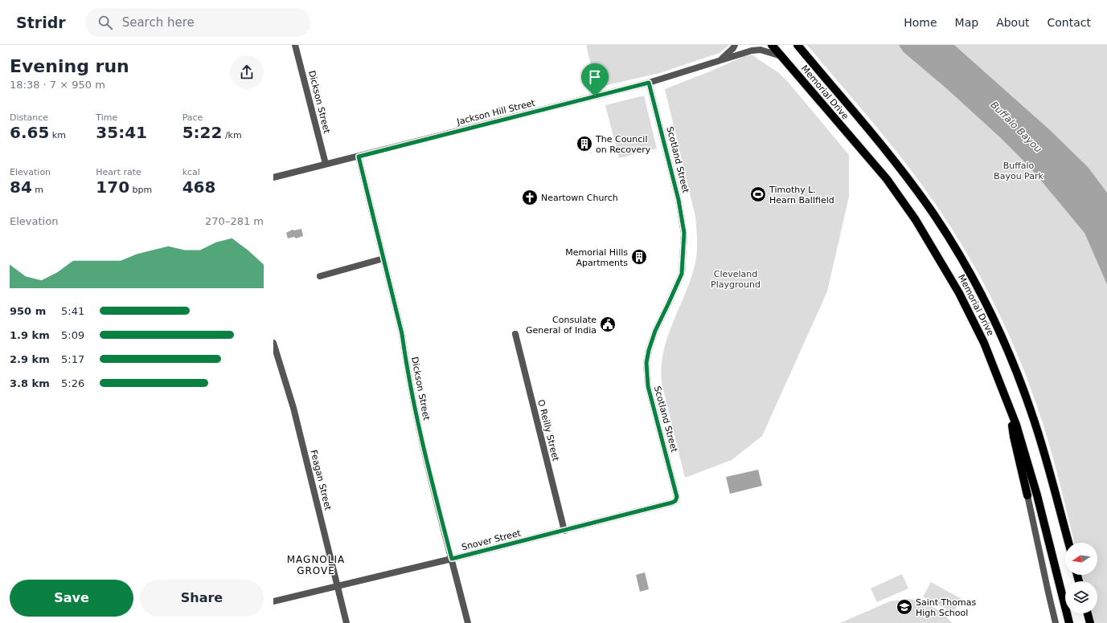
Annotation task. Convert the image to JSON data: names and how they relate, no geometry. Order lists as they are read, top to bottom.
{
  "streets": {
    "main road": ["Memorial Drive"],
    "street": [
      "Dickson Street",
      "Jackson Hill Street",
      "Scotland Street",
      "O Reilly Street",
      "Feagan Street",
      "Snover Street"
    ]
  },
  "crossings": [
    ["Memorial Drive", "Jackson Hill Street"],
    ["Dickson Street", "Jackson Hill Street"],
    ["Dickson Street", "Snover Street"],
    ["Jackson Hill Street", "Scotland Street"],
    ["Scotland Street", "Snover Street"],
    ["O Reilly Street", "Snover Street"],
    ["Feagan Street", "Snover Street"]
  ],
  "districts": ["MAGNOLIA GROVE"],
  "water": ["Buffalo Bayou"],
  "parks": ["Buffalo Bayou Park", "Cleveland Playground"],
  "places": {
    "building": ["The Council on Recovery", "Memorial Hills Apartments"],
    "sports": ["Timothy L. Hearn Ballfield"],
    "church": ["Neartown Church"],
    "public building": ["Consulate General of India"],
    "school or university": ["Saint Thomas High School"]
  },
  "north": "left",
  "page": {
    "header": "Stridr",
    "search": "Search here",
    "nav": [
      "Home",
      "Map",
      "About",
      "Contact"
    ],
    "heading": ["Evening run", "18:38 · 7 × 950 m"],
    "stats": [
      ["Distance", "6.65 km"],
      ["Time", "35:41"],
      ["Pace", "5:22 /km"],
      ["Elevation", "84 m"],
      ["Heart rate", "170 bpm"],
      ["kcal", "468"]
    ],
    "chart": ["Elevation", "270–281 m"],
    "list": [
      {
        "name": "950 m",
        "note": "5:41"
      },
      {
        "name": "1.9 km",
        "note": "5:09"
      },
      {
        "name": "2.9 km",
        "note": "5:17"
      },
      {
        "name": "3.8 km",
        "note": "5:26"
      }
    ],
    "buttons": ["Save", "Share"]
  }
}
